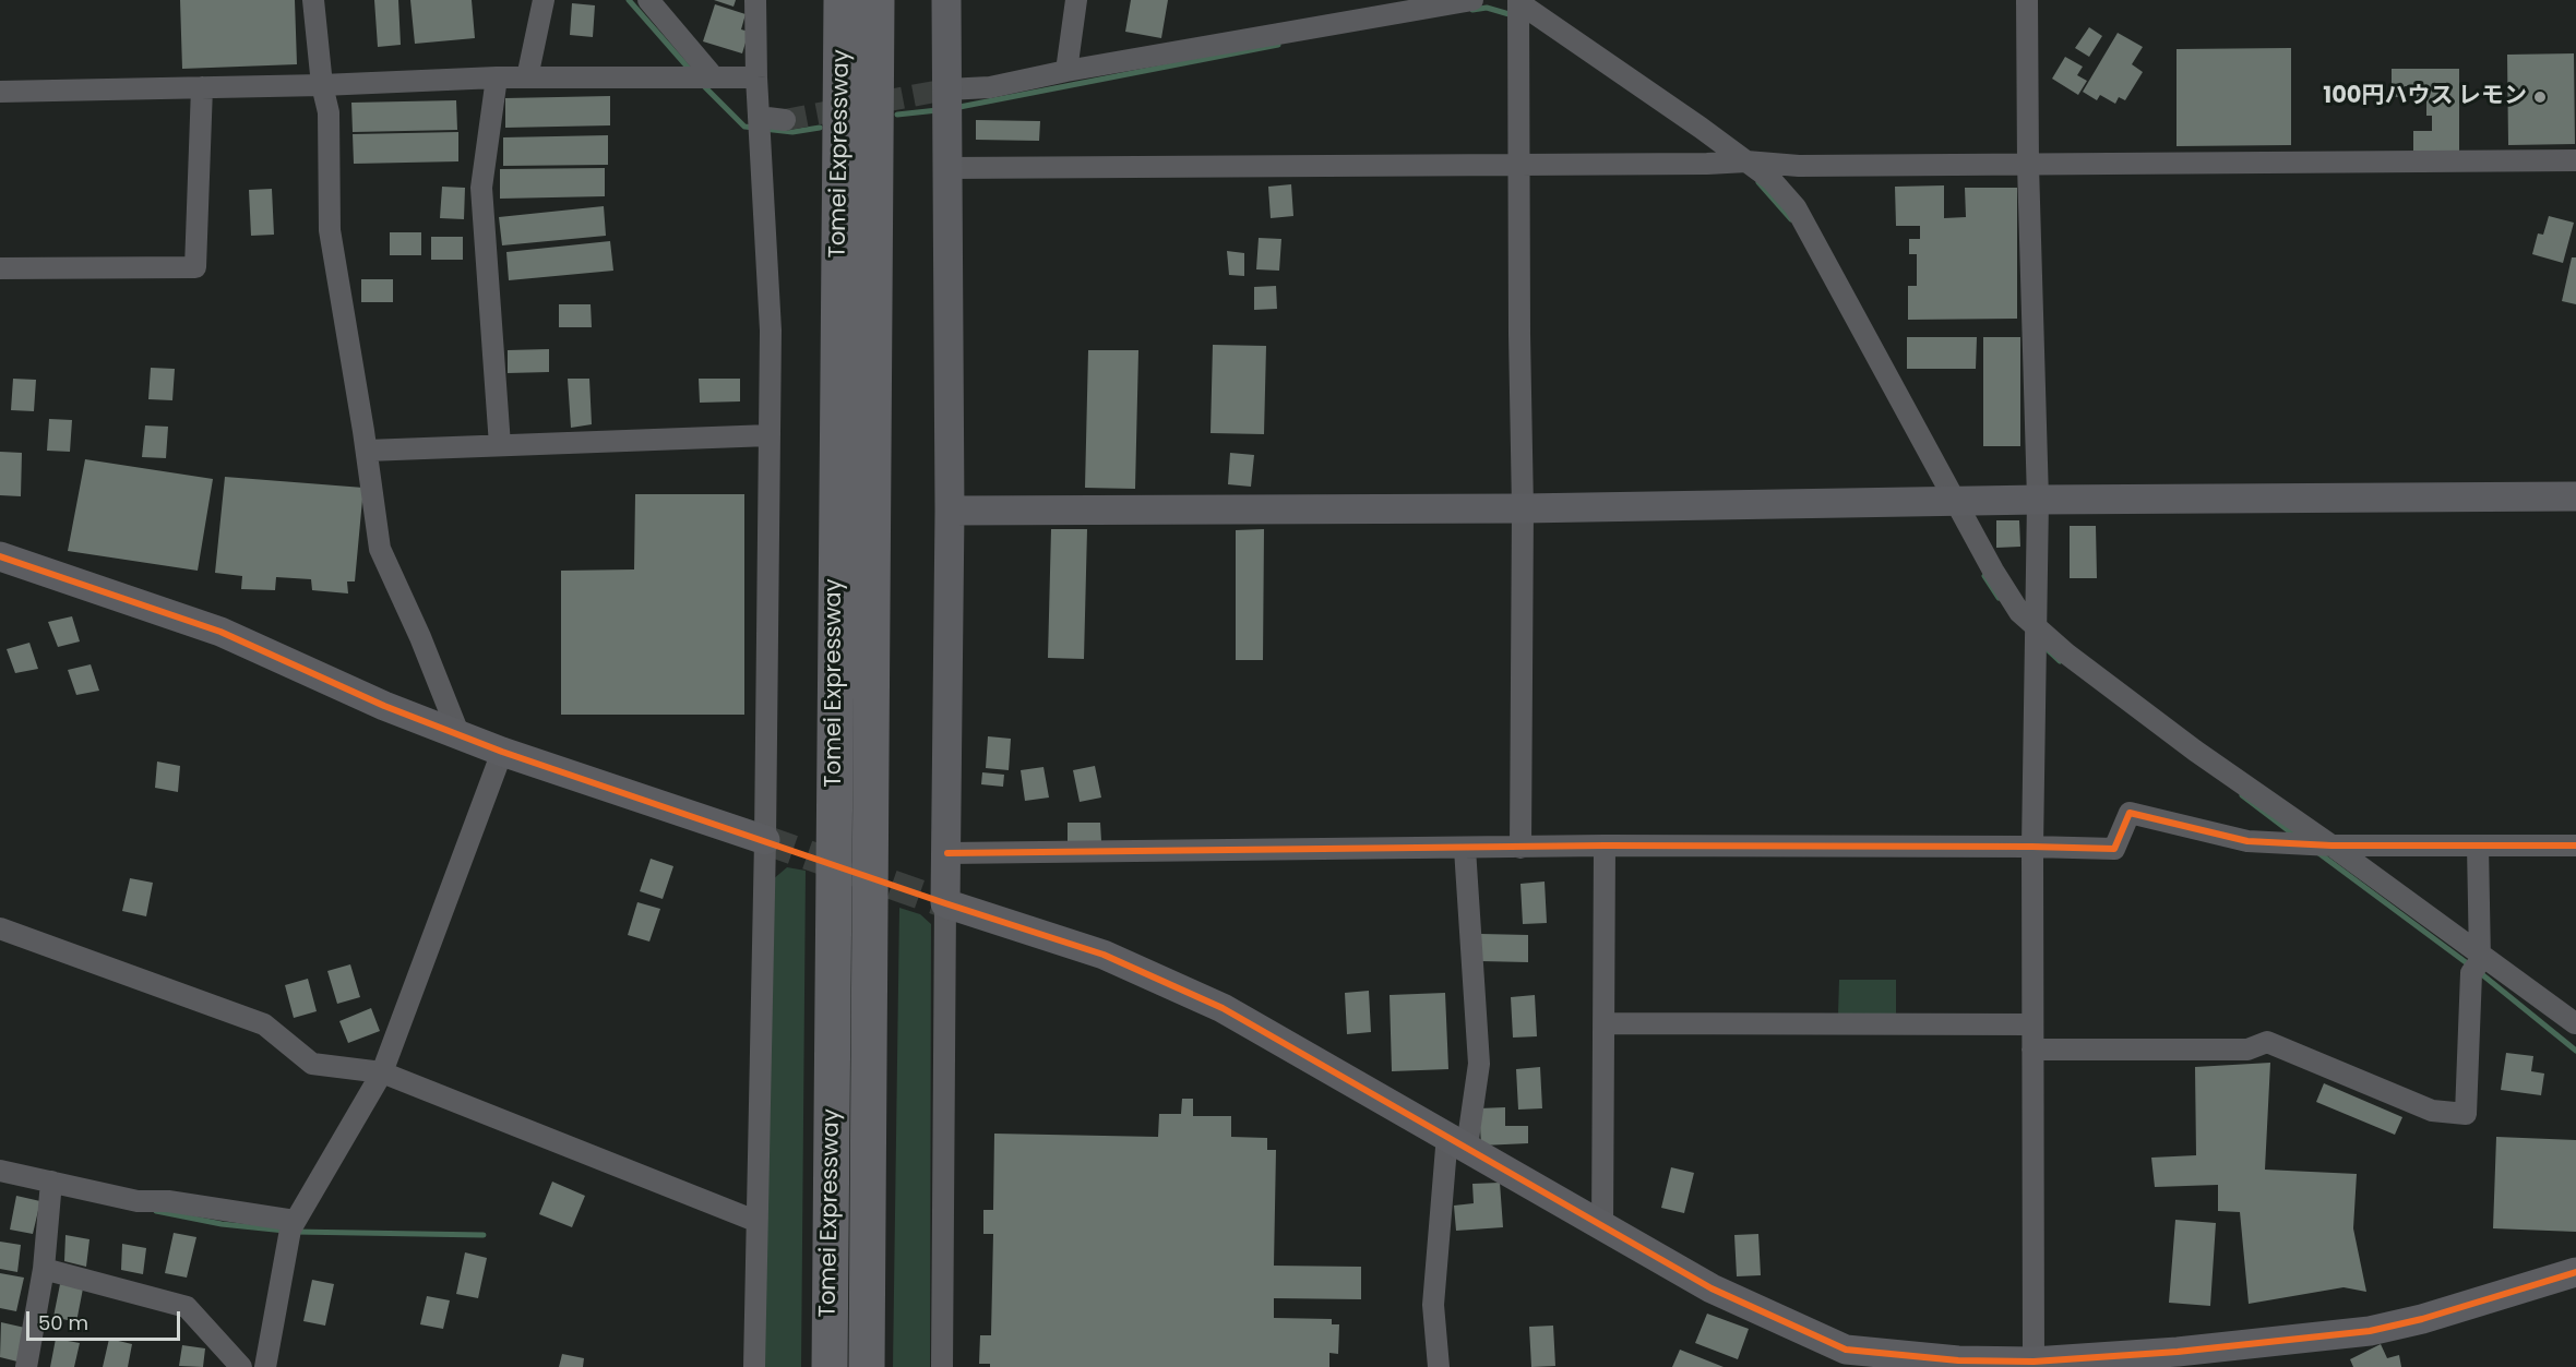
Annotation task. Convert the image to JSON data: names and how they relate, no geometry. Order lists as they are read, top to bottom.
{
  "streets": {
    "highway": ["Tomei Expressway"]
  },
  "places": ["100円ハウス レモン"],
  "scale_bar": "50 m"
}
